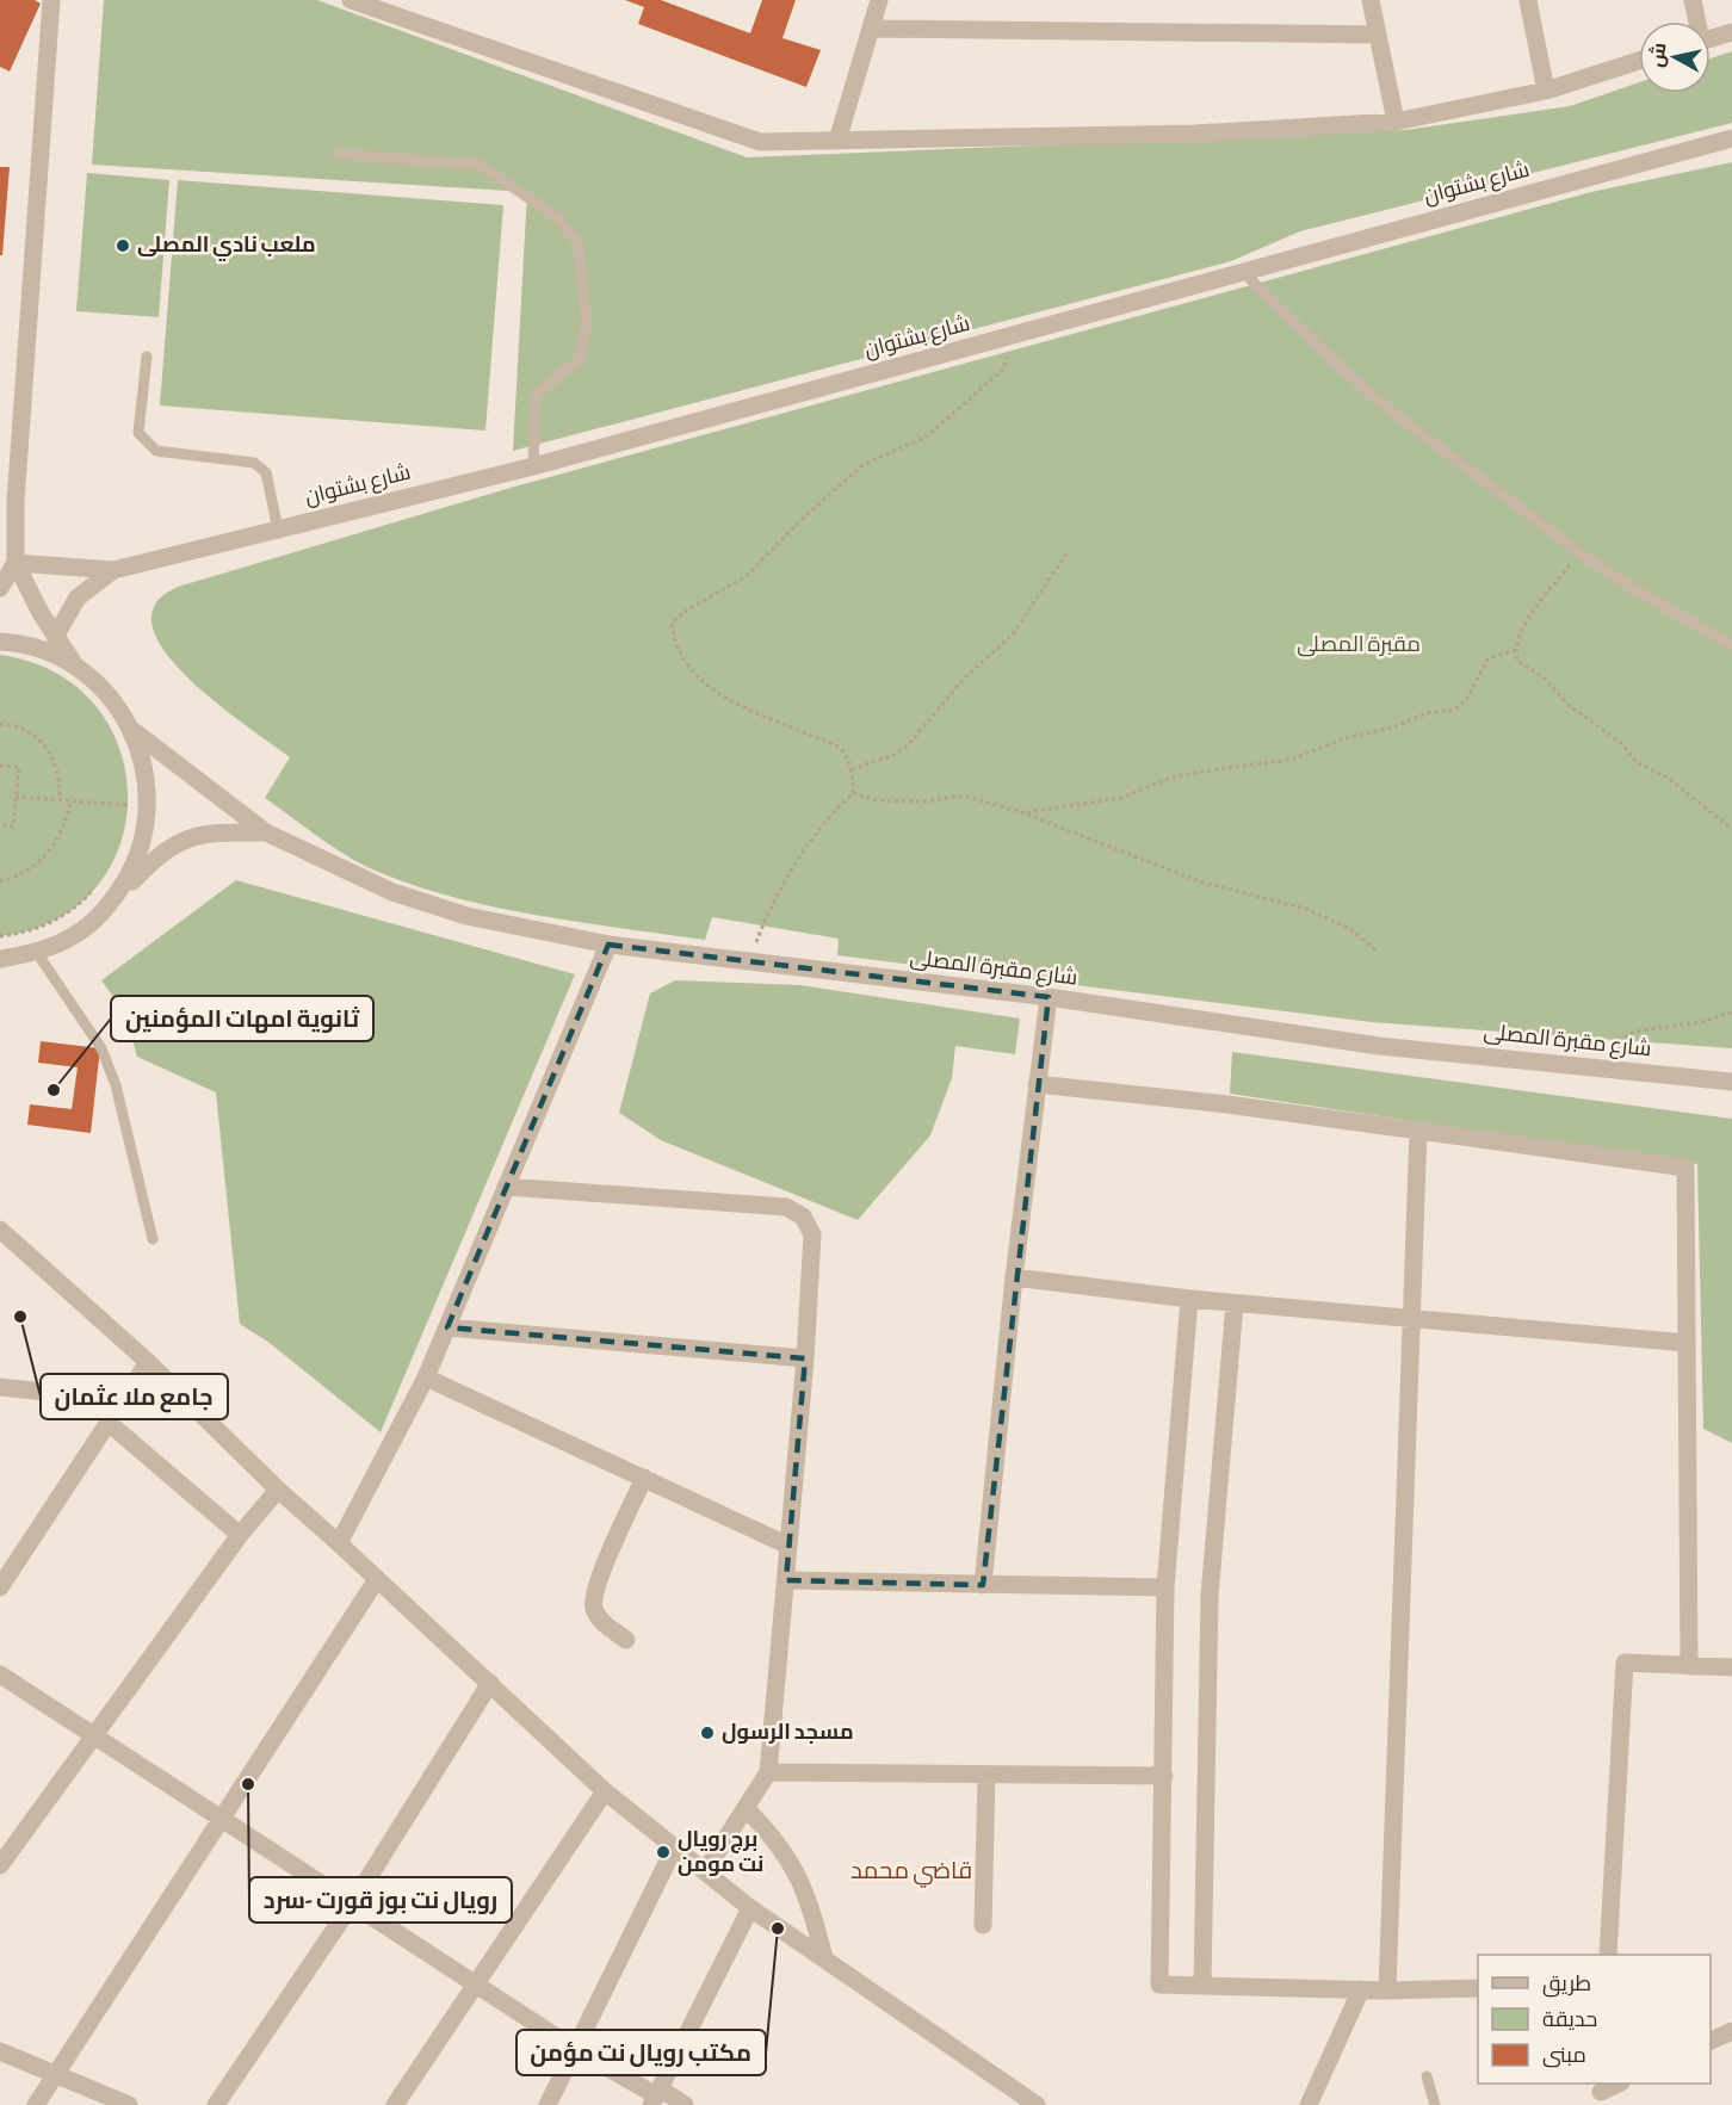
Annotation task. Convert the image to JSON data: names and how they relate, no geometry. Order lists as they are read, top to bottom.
{
  "streets": {
    "street": ["شارع بشتوان", "شارع مقبرة المصلى"]
  },
  "districts": ["قاضي محمد"],
  "parks": ["مقبرة المصلى"],
  "places": [
    "ملعب نادي المصلى",
    "ثانوية امهات المؤمنين",
    "جامع ملا عثمان",
    "مسجد الرسول",
    "رويال نت بوز قورت -سرد",
    "برج رويال نت مومن",
    "مكتب رويال نت مؤمن"
  ],
  "legend": ["طريق", "حديقة", "مبنى"],
  "north": "left"
}
